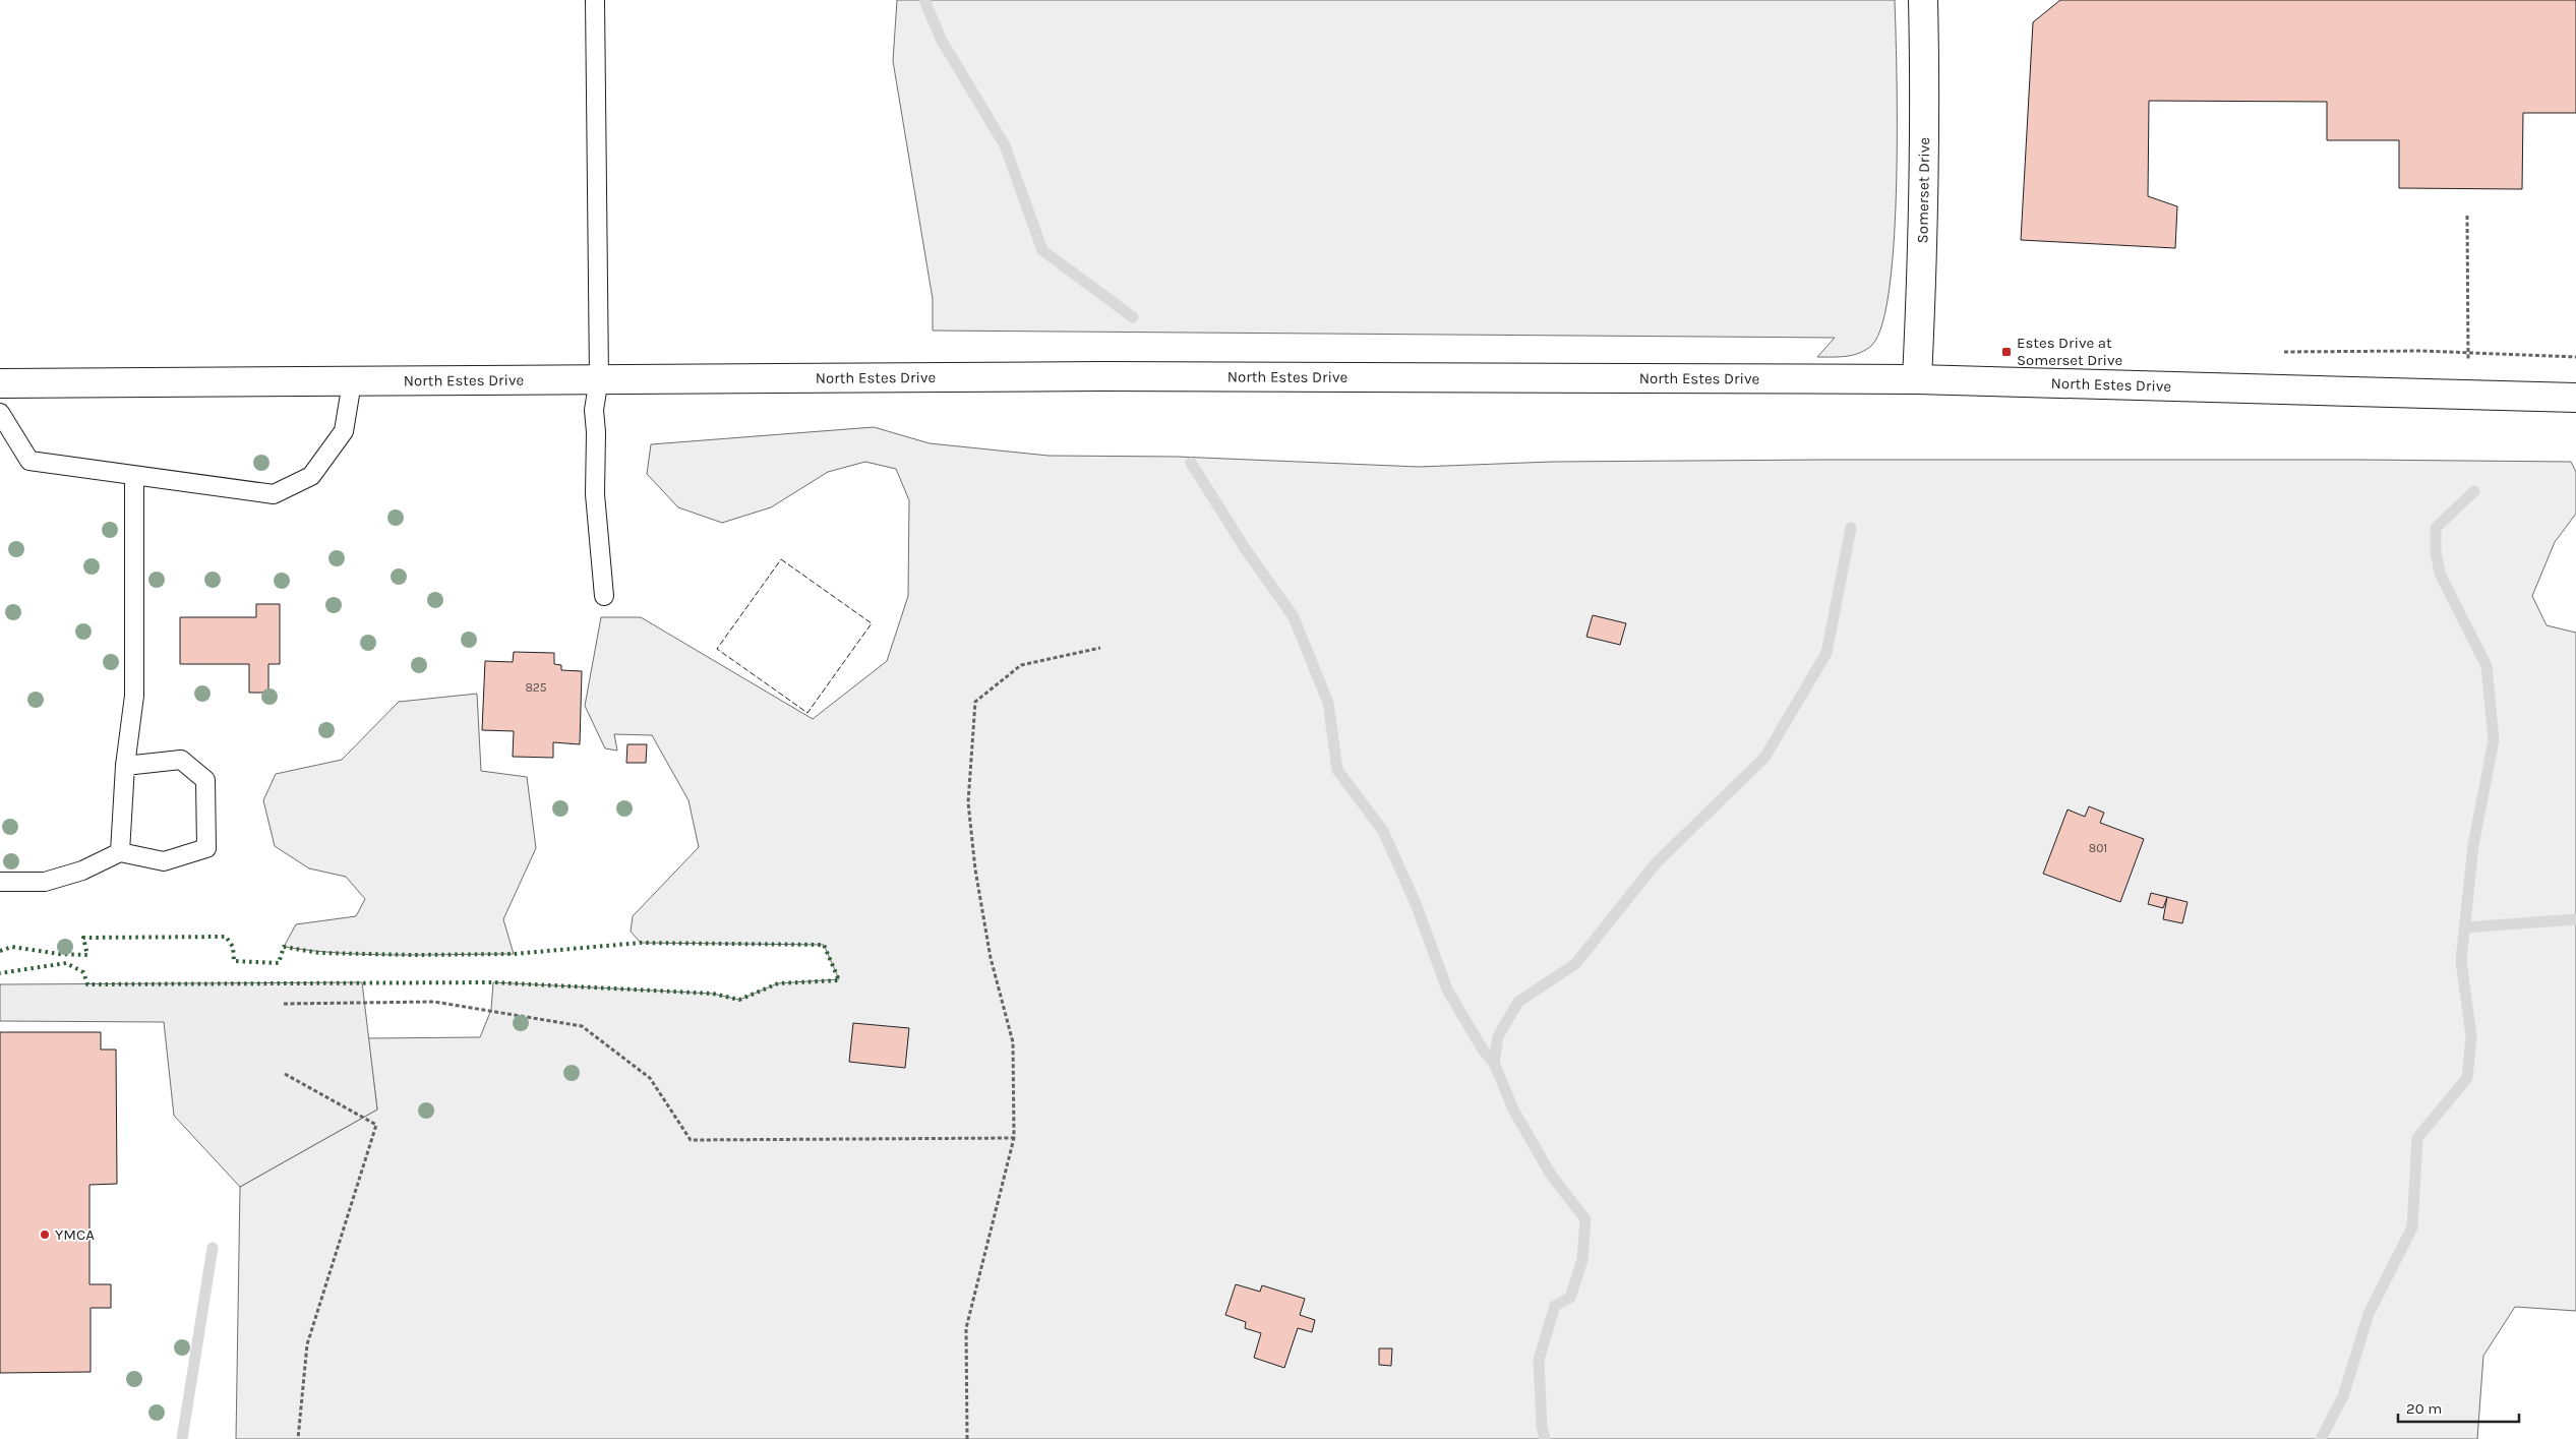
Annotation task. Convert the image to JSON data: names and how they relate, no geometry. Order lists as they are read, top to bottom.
{
  "streets": {
    "main road": ["Somerset Drive", "North Estes Drive"]
  },
  "crossings": [
    ["Somerset Drive", "North Estes Drive"]
  ],
  "places": {
    "transit": ["Estes Drive at Somerset Drive"],
    "other": ["YMCA"]
  },
  "house_numbers": ["825", "801"],
  "scale_bar": "20 m"
}
